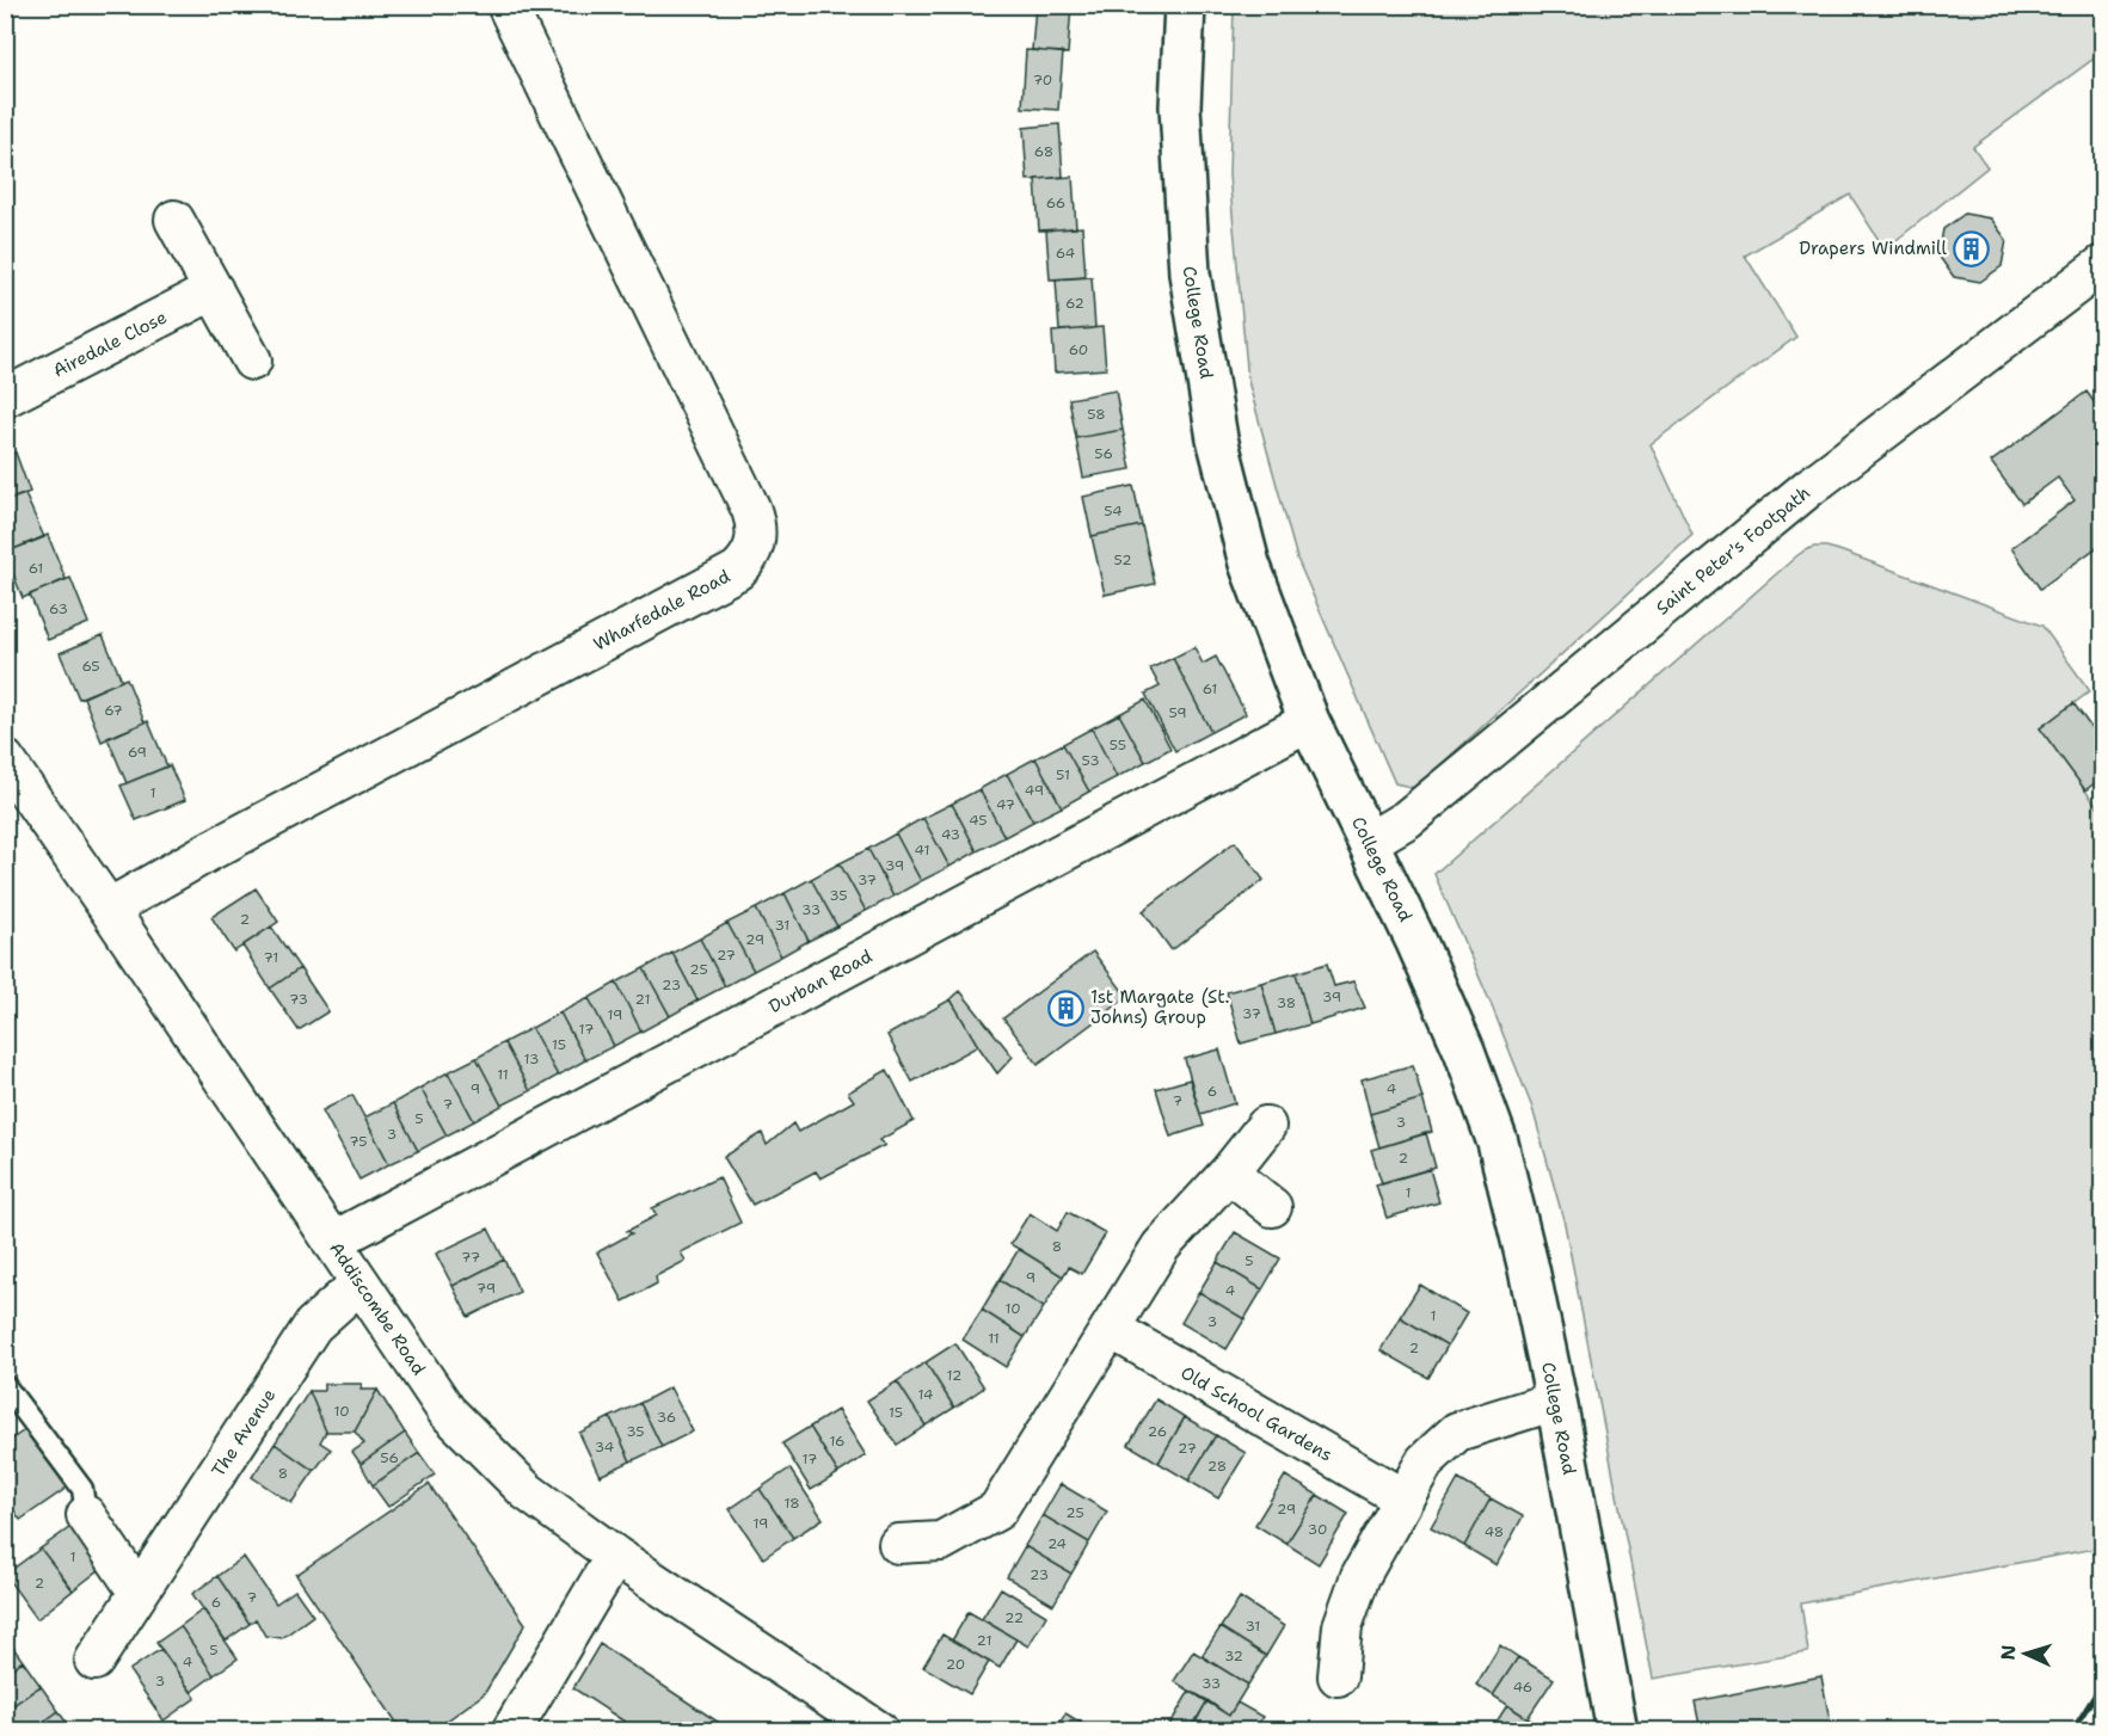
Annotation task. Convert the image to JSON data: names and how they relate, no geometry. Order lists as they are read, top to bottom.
{
  "streets": {
    "main road": ["College Road"],
    "street": [
      "Airedale Close",
      "Saint Peter's Footpath",
      "Wharfedale Road",
      "Durban Road",
      "Addiscombe Road",
      "Old School Gardens",
      "The Avenue"
    ]
  },
  "crossings": [
    ["College Road", "Saint Peter's Footpath"],
    ["College Road", "Durban Road"],
    ["Wharfedale Road", "Addiscombe Road"],
    ["Durban Road", "Addiscombe Road"],
    ["Addiscombe Road", "The Avenue"]
  ],
  "places": {
    "building": ["Drapers Windmill", "1st Margate (St. Johns) Group"]
  },
  "house_numbers": [
    "70",
    "68",
    "66",
    "64",
    "62",
    "60",
    "58",
    "56",
    "54",
    "52",
    "61",
    "63",
    "65",
    "61",
    "67",
    "59",
    "55",
    "69",
    "53",
    "51",
    "49",
    "1",
    "47",
    "45",
    "43",
    "41",
    "39",
    "37",
    "35",
    "33",
    "2",
    "31",
    "29",
    "27",
    "71",
    "25",
    "23",
    "39",
    "73",
    "21",
    "38",
    "37",
    "19",
    "17",
    "15",
    "13",
    "11",
    "9",
    "4",
    "6",
    "7",
    "7",
    "5",
    "3",
    "3",
    "75",
    "2",
    "1",
    "8",
    "77",
    "5",
    "9",
    "79",
    "4",
    "10",
    "1",
    "3",
    "11",
    "2",
    "12",
    "14",
    "10",
    "15",
    "36",
    "35",
    "26",
    "16",
    "34",
    "27",
    "56",
    "17",
    "28",
    "8",
    "18",
    "29",
    "25",
    "19",
    "30",
    "48",
    "24",
    "1",
    "23",
    "2",
    "7",
    "6",
    "22",
    "31",
    "21",
    "5",
    "32",
    "4",
    "20",
    "3",
    "33",
    "46"
  ],
  "north": "left"
}
